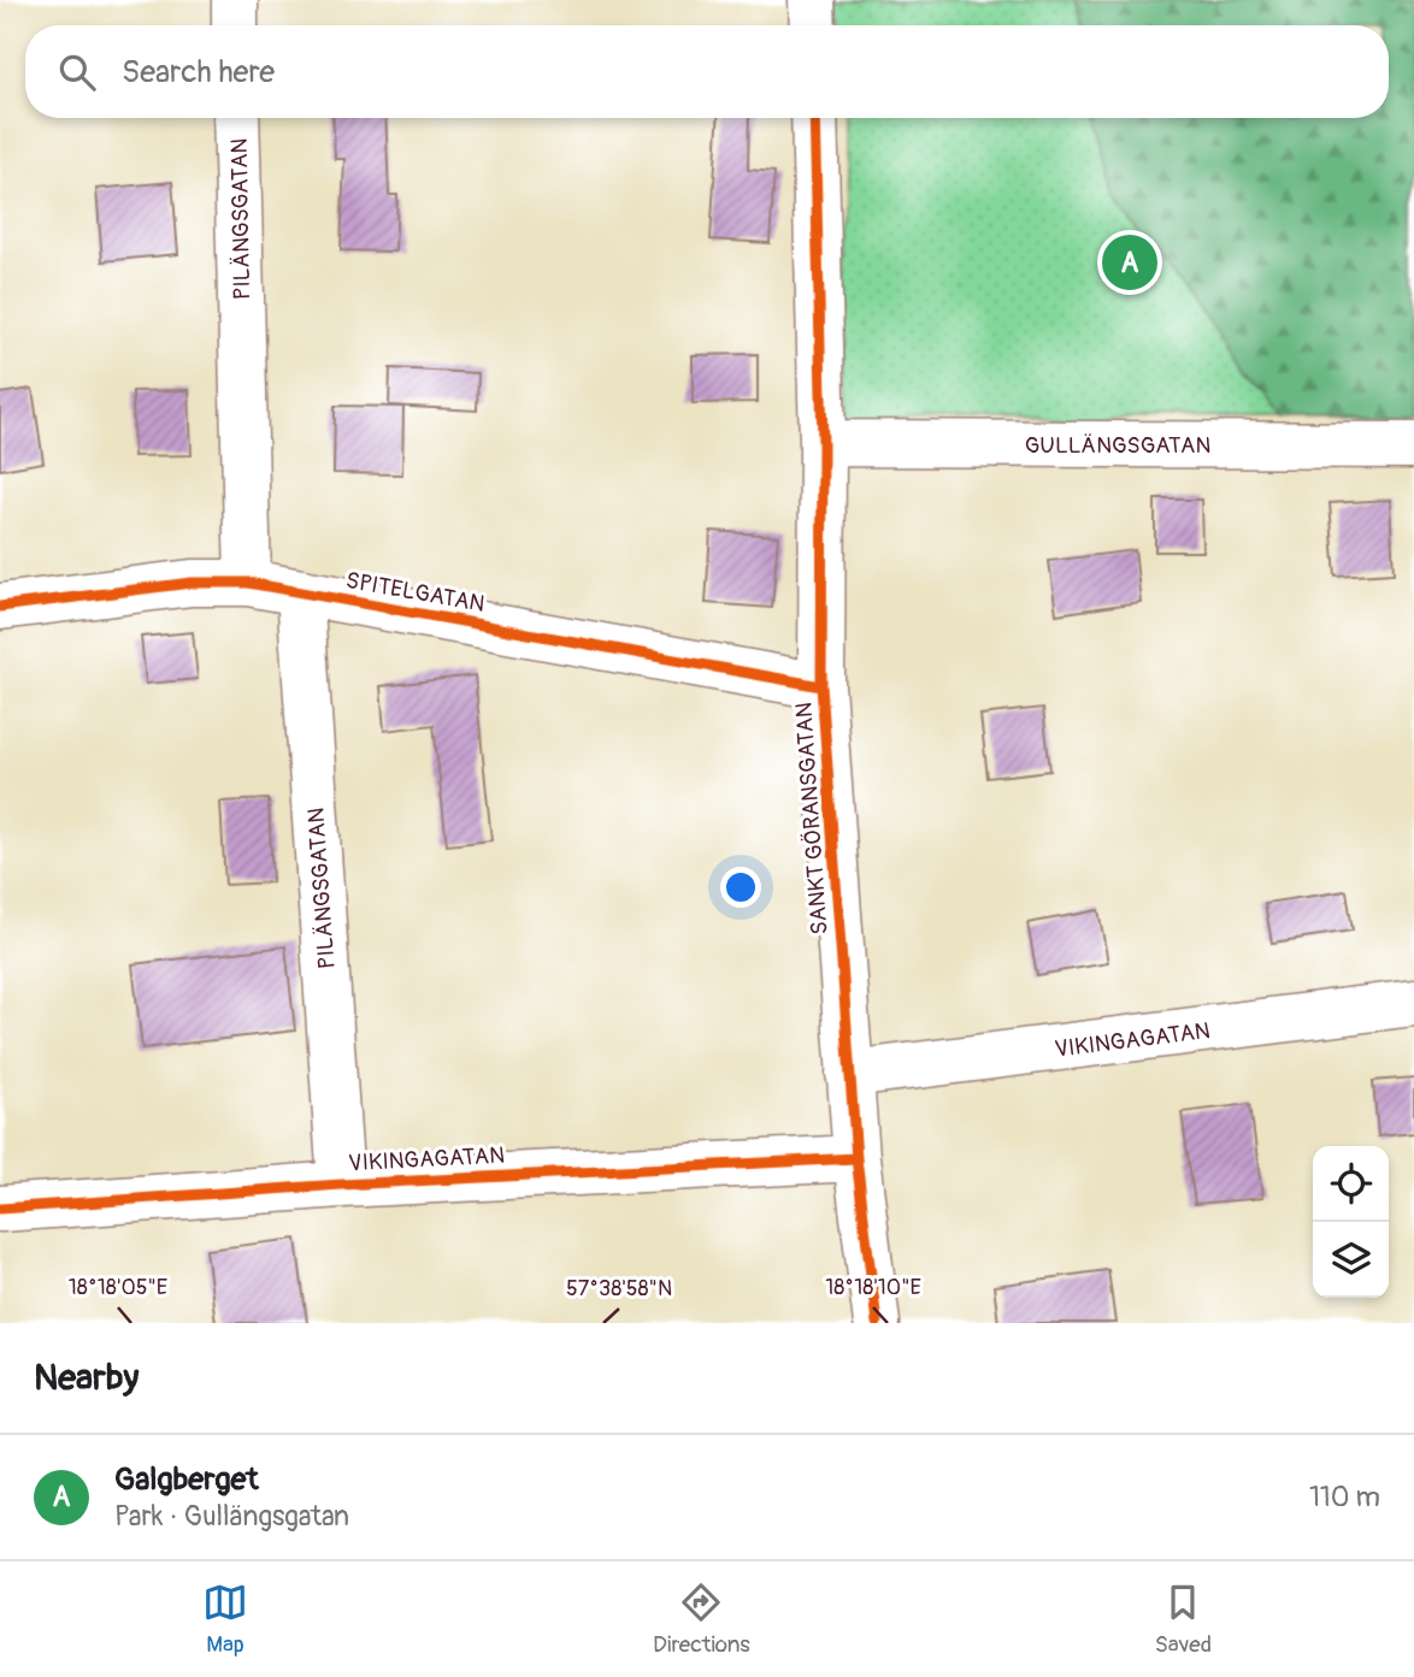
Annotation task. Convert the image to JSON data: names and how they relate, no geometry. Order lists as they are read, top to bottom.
{
  "streets": {
    "street": [
      "PILÄNGSGATAN",
      "GULLÄNGSGATAN",
      "SPITELGATAN",
      "SANKT GÖRANSGATAN",
      "VIKINGAGATAN"
    ]
  },
  "crossings": [
    ["PILÄNGSGATAN", "SPITELGATAN"],
    ["PILÄNGSGATAN", "VIKINGAGATAN"],
    ["GULLÄNGSGATAN", "SANKT GÖRANSGATAN"],
    ["SPITELGATAN", "SANKT GÖRANSGATAN"],
    ["SANKT GÖRANSGATAN", "VIKINGAGATAN"]
  ],
  "page": {
    "search": "Search here",
    "pins": "A",
    "heading": "Nearby",
    "list": [
      {
        "mark": "A",
        "name": "Galgberget",
        "note": "Park · Gullängsgatan",
        "value": "110 m"
      }
    ],
    "nav": ["Map", "Directions", "Saved"]
  },
  "coordinates": ["18°18'05\"E", "18°18'10\"E", "57°38'58\"N"]
}
